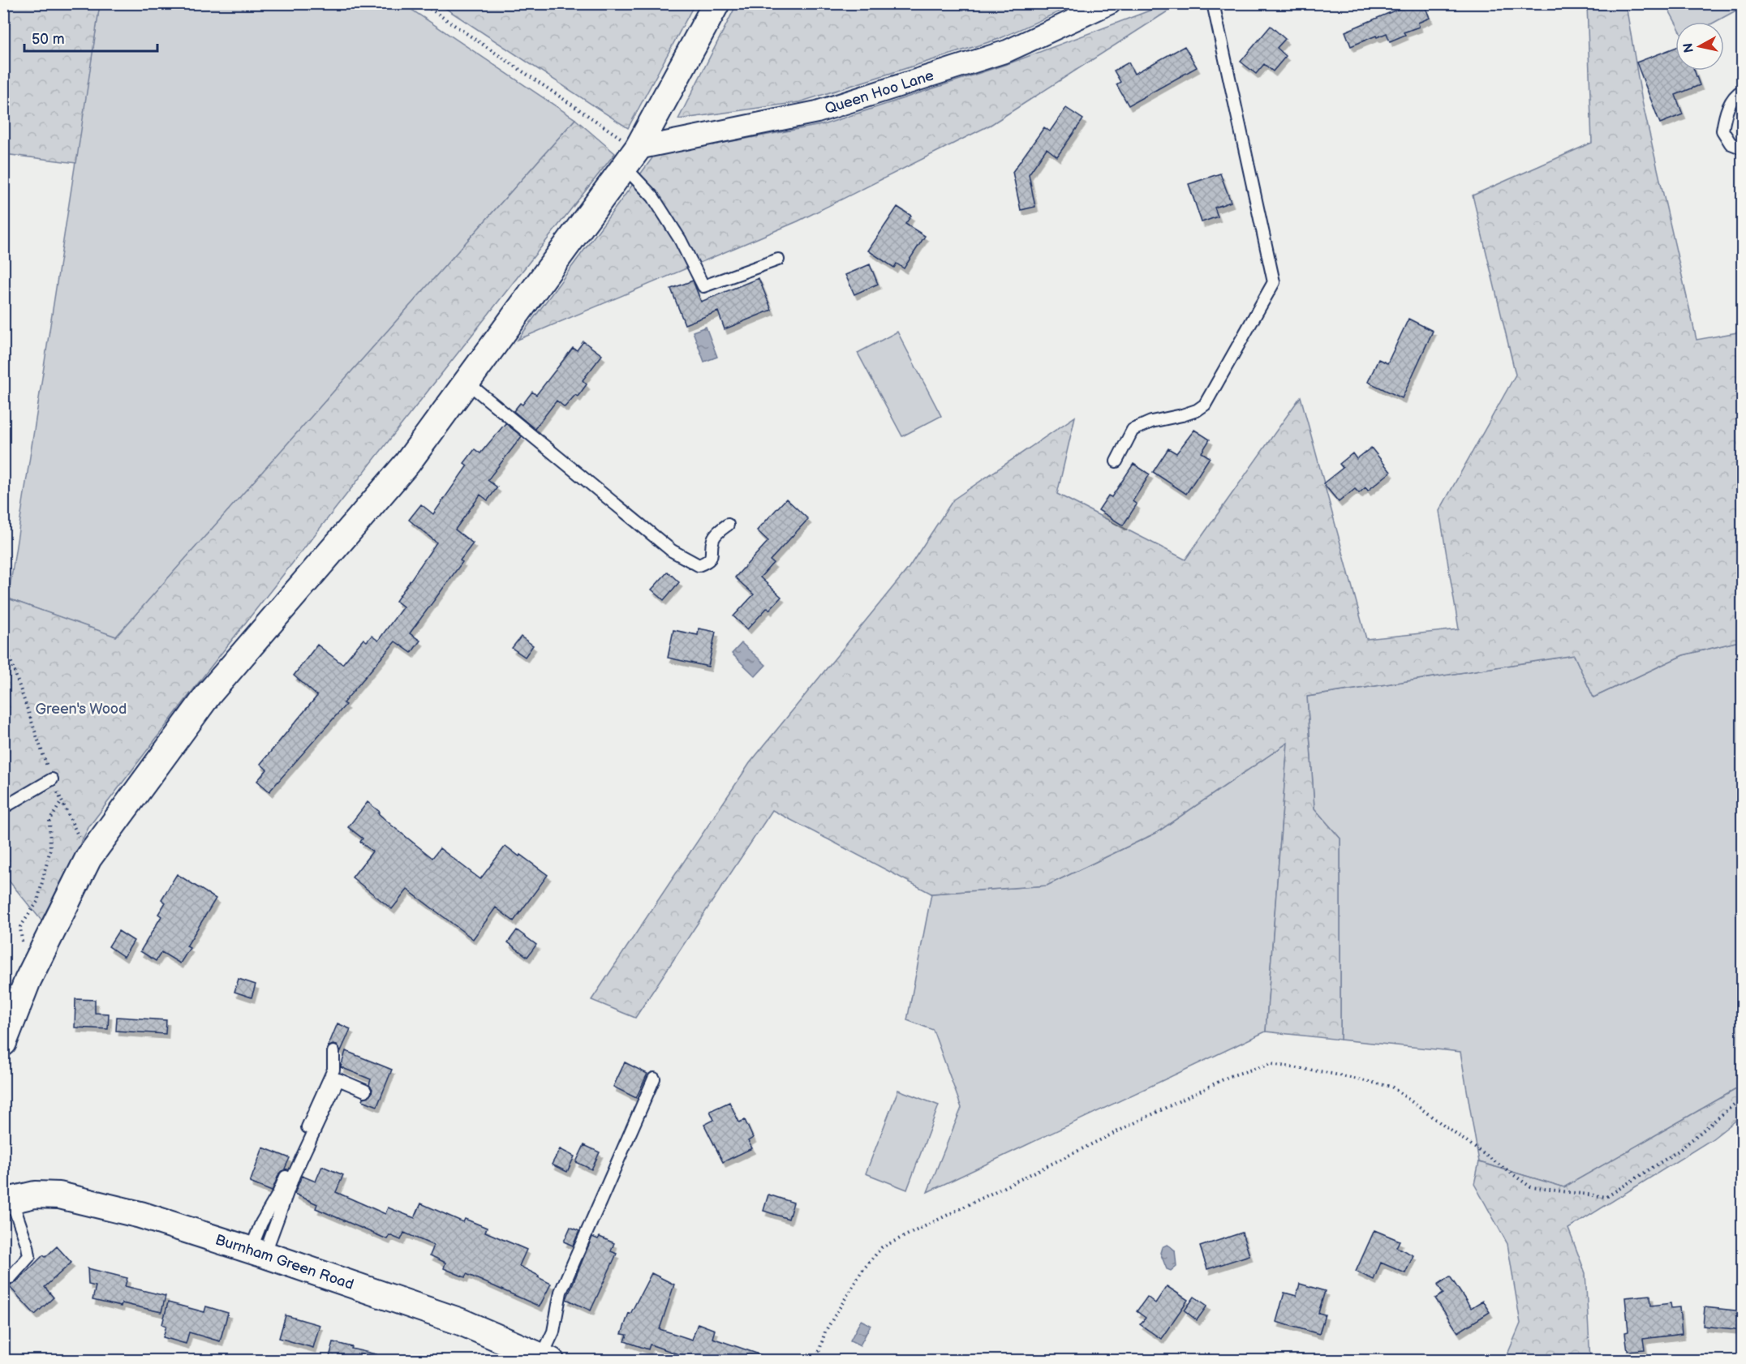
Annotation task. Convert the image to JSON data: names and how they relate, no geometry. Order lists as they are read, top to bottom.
{
  "streets": {
    "street": ["Queen Hoo Lane", "Burnham Green Road"]
  },
  "parks": ["Green's Wood"],
  "scale_bar": "50 m",
  "north": "left"
}
